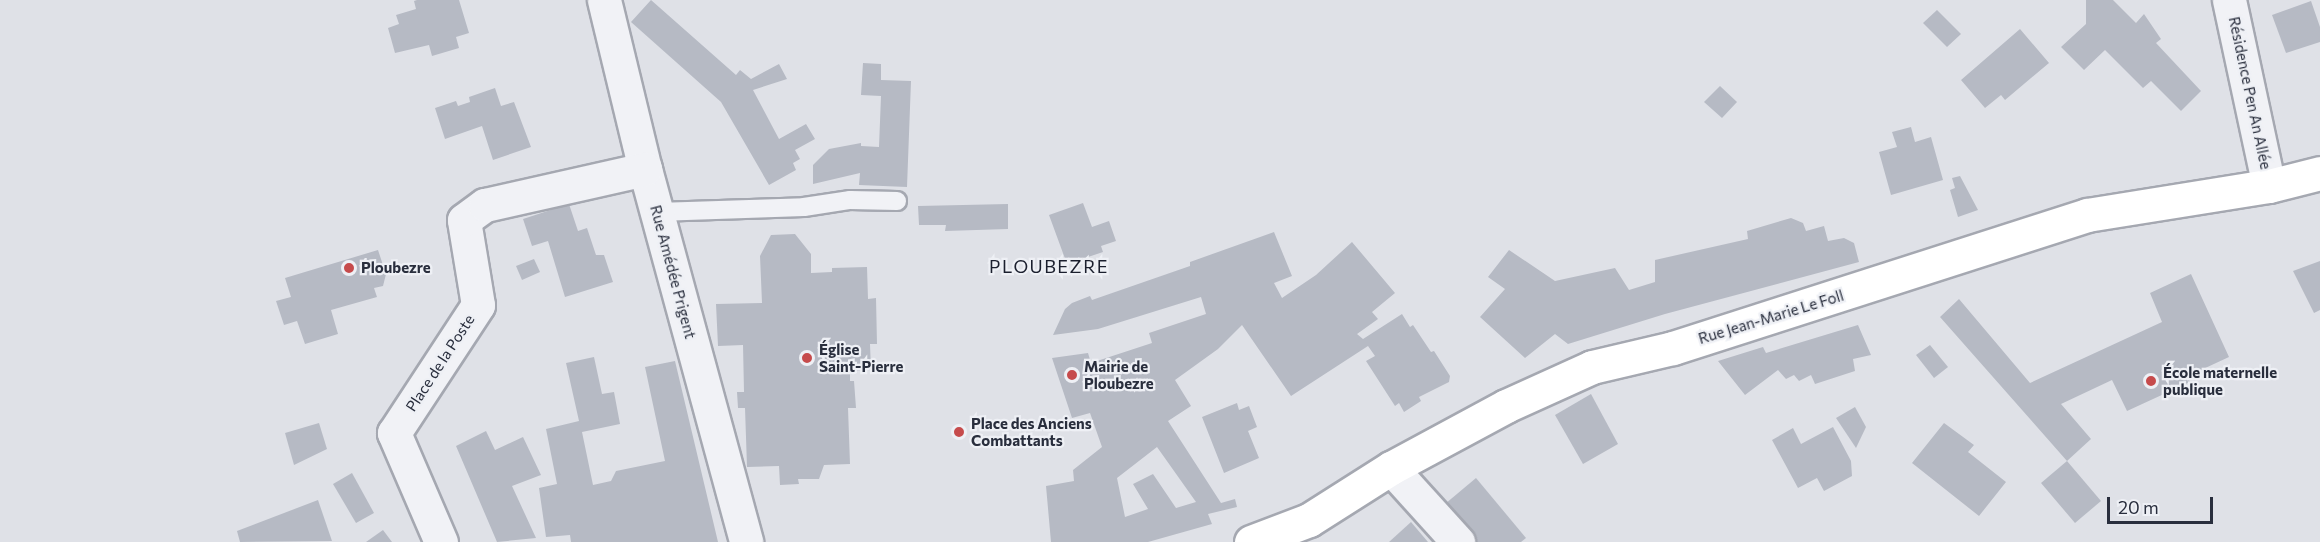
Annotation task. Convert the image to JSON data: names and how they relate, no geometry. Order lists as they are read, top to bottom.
{
  "streets": {
    "main road": ["Rue Jean-Marie Le Foll"],
    "street": ["Résidence Pen An Allée", "Rue Amédée Prigent", "Place de la Poste"]
  },
  "crossings": [
    ["Résidence Pen An Allée", "Rue Jean-Marie Le Foll"],
    ["Rue Amédée Prigent", "Place de la Poste"]
  ],
  "districts": ["PLOUBEZRE"],
  "places": [
    "Ploubezre",
    "Église Saint-Pierre",
    "Mairie de Ploubezre",
    "École maternelle publique",
    "Place des Anciens Combattants"
  ],
  "scale_bar": "20 m"
}
